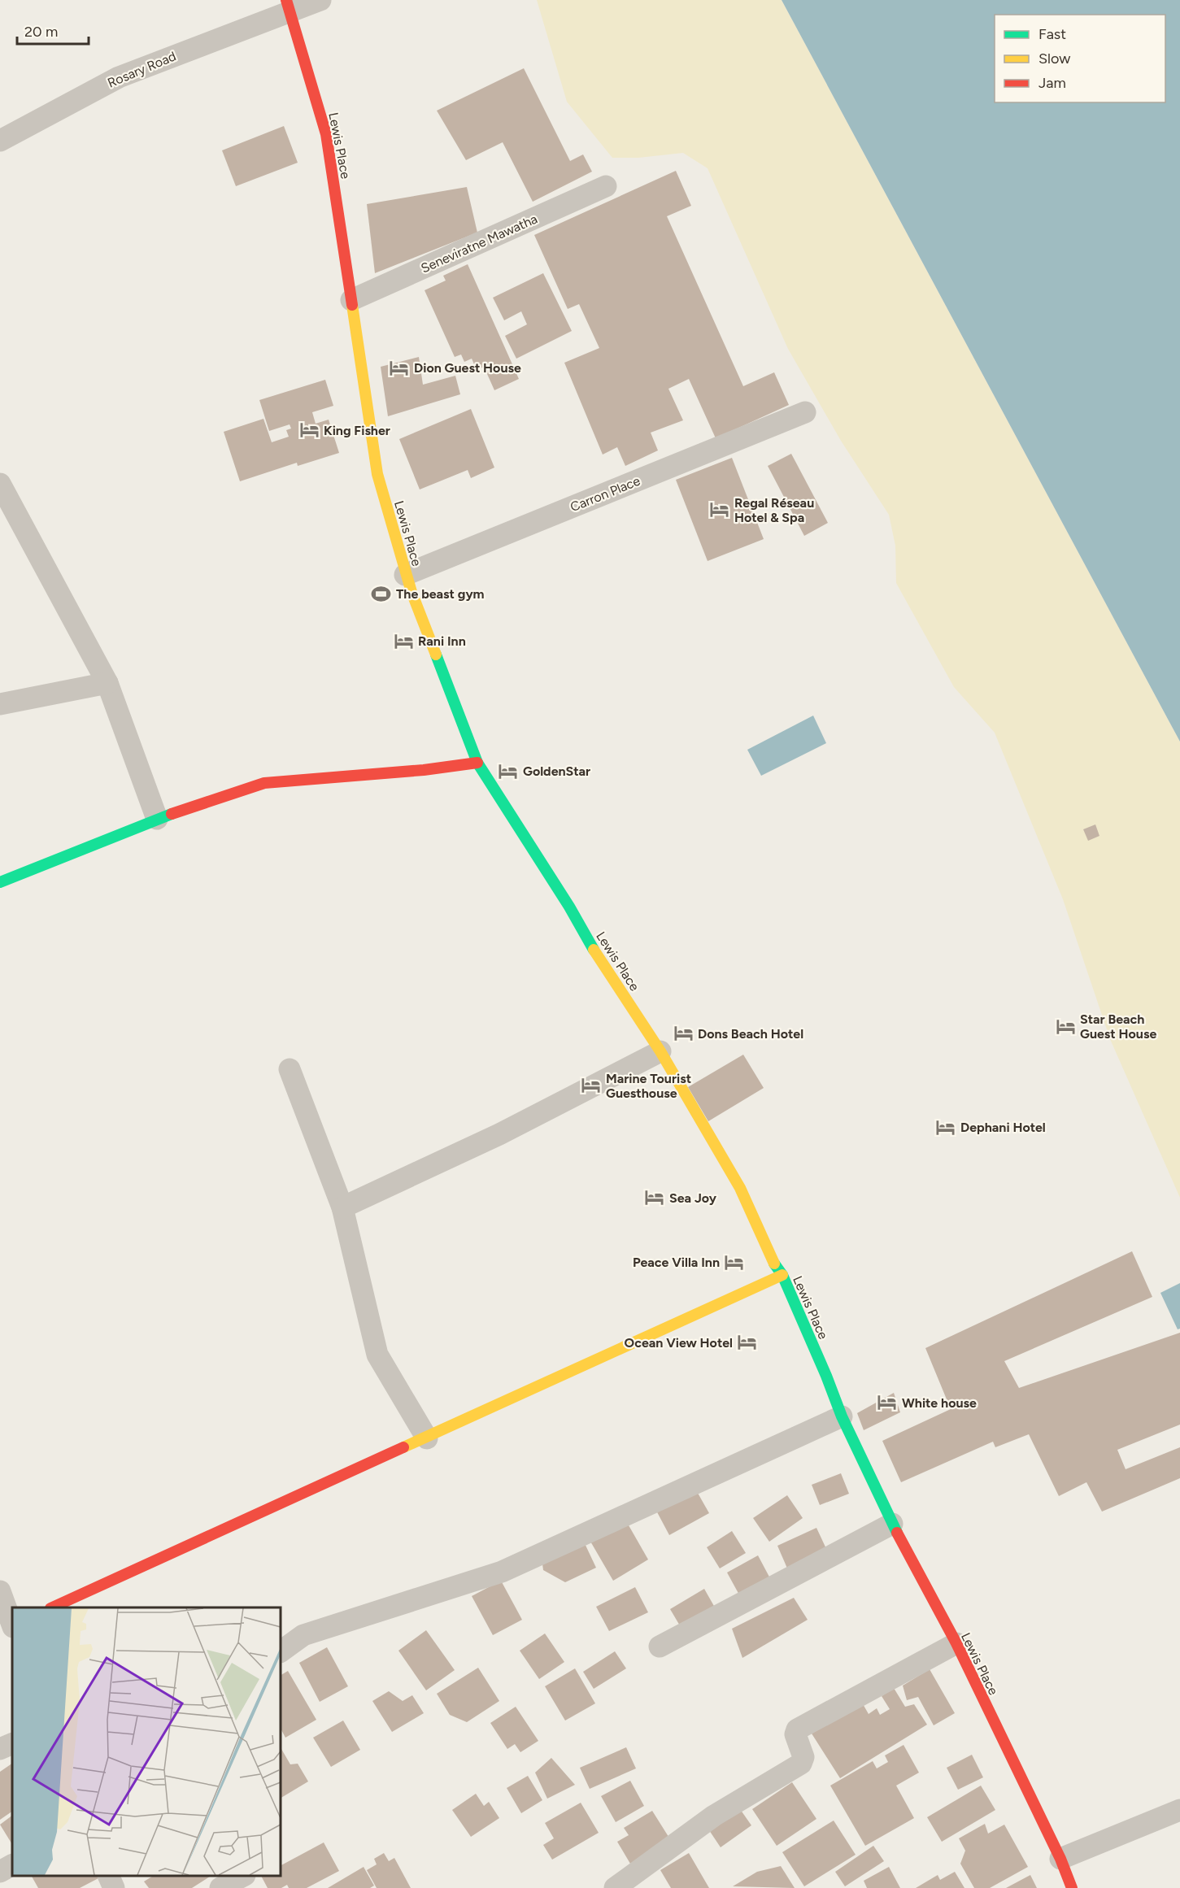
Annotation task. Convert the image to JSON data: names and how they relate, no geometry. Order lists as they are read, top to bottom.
{
  "streets": {
    "street": [
      "Rosary Road",
      "Lewis Place",
      "Seneviratne Mawatha",
      "Carron Place"
    ]
  },
  "crossings": [
    ["Rosary Road", "Lewis Place"],
    ["Lewis Place", "Seneviratne Mawatha"],
    ["Lewis Place", "Carron Place"]
  ],
  "places": {
    "hotel": [
      "Dion Guest House",
      "King Fisher",
      "Regal Réseau Hotel & Spa",
      "Rani Inn",
      "GoldenStar",
      "Star Beach Guest House",
      "Dons Beach Hotel",
      "Marine Tourist Guesthouse",
      "Dephani Hotel",
      "Sea Joy",
      "Peace Villa Inn",
      "Ocean View Hotel",
      "White house"
    ],
    "sports": ["The beast gym"]
  },
  "legend": ["Fast", "Slow", "Jam"],
  "scale_bar": "20 m"
}
